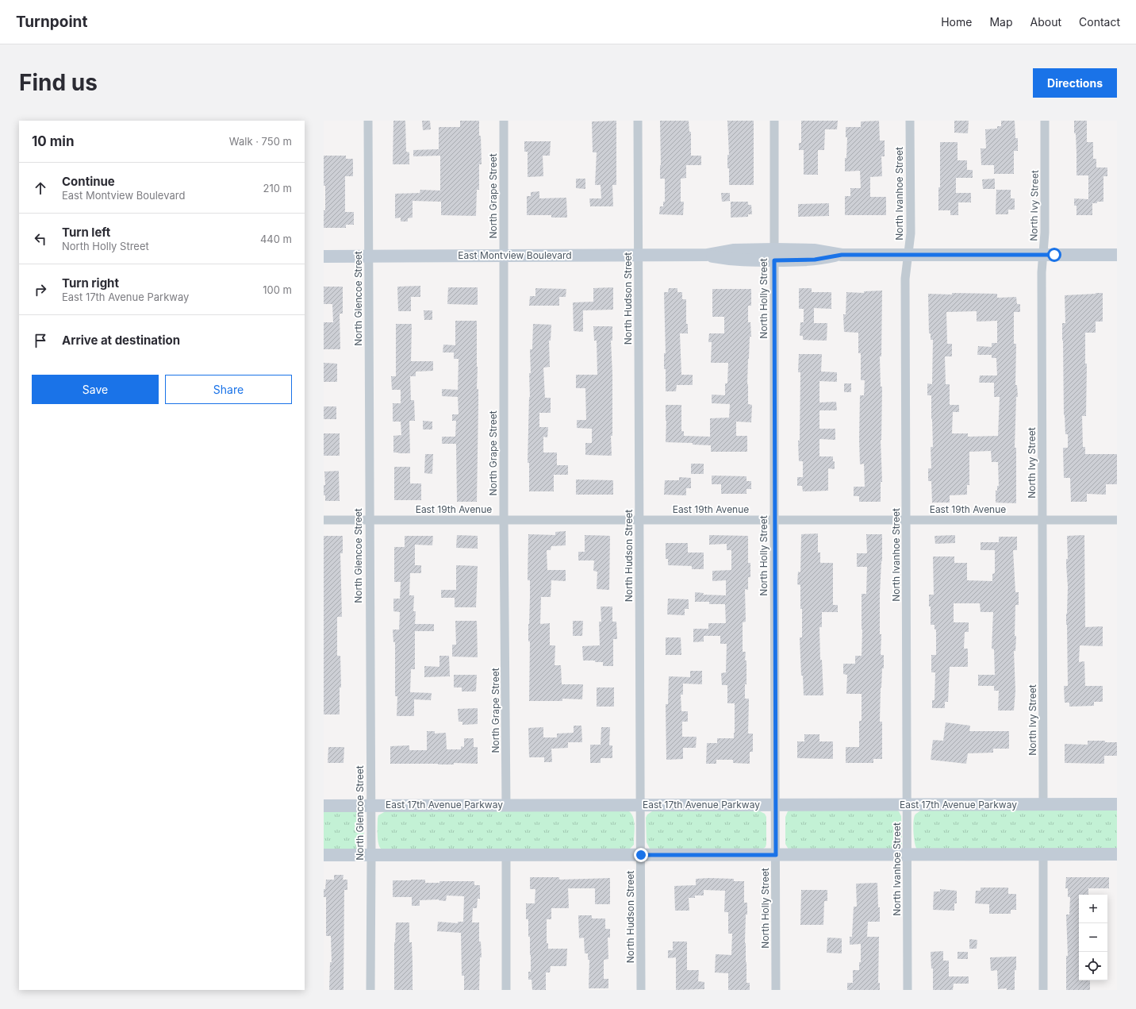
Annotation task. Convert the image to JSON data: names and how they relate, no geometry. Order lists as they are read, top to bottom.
{
  "streets": {
    "main road": ["East Montview Boulevard", "East 17th Avenue Parkway"],
    "street": [
      "North Ivanhoe Street",
      "North Grape Street",
      "North Ivy Street",
      "North Glencoe Street",
      "North Hudson Street",
      "North Holly Street",
      "East 19th Avenue"
    ]
  },
  "crossings": [
    ["North Ivanhoe Street", "East Montview Boulevard"],
    ["North Ivanhoe Street", "East 19th Avenue"],
    ["North Ivanhoe Street", "East 17th Avenue Parkway"],
    ["North Grape Street", "East Montview Boulevard"],
    ["North Grape Street", "East 19th Avenue"],
    ["North Grape Street", "East 17th Avenue Parkway"],
    ["North Ivy Street", "East Montview Boulevard"],
    ["North Ivy Street", "East 19th Avenue"],
    ["North Ivy Street", "East 17th Avenue Parkway"],
    ["East Montview Boulevard", "North Glencoe Street"],
    ["East Montview Boulevard", "North Hudson Street"],
    ["East Montview Boulevard", "North Holly Street"],
    ["North Glencoe Street", "East 19th Avenue"],
    ["North Glencoe Street", "East 17th Avenue Parkway"],
    ["North Hudson Street", "East 19th Avenue"],
    ["North Hudson Street", "East 17th Avenue Parkway"],
    ["North Holly Street", "East 19th Avenue"],
    ["North Holly Street", "East 17th Avenue Parkway"]
  ],
  "page": {
    "header": "Turnpoint",
    "nav": [
      "Home",
      "Map",
      "About",
      "Contact"
    ],
    "buttons": [
      "Directions",
      ["Save", "Share"]
    ],
    "title": "Find us",
    "heading": ["10 min", "Walk · 750 m"],
    "list": [
      ["Continue", "East Montview Boulevard", "210 m"],
      ["Turn left", "North Holly Street", "440 m"],
      ["Turn right", "East 17th Avenue Parkway", "100 m"],
      "Arrive at destination"
    ],
    "map_buttons": ["+", "−"]
  }
}
